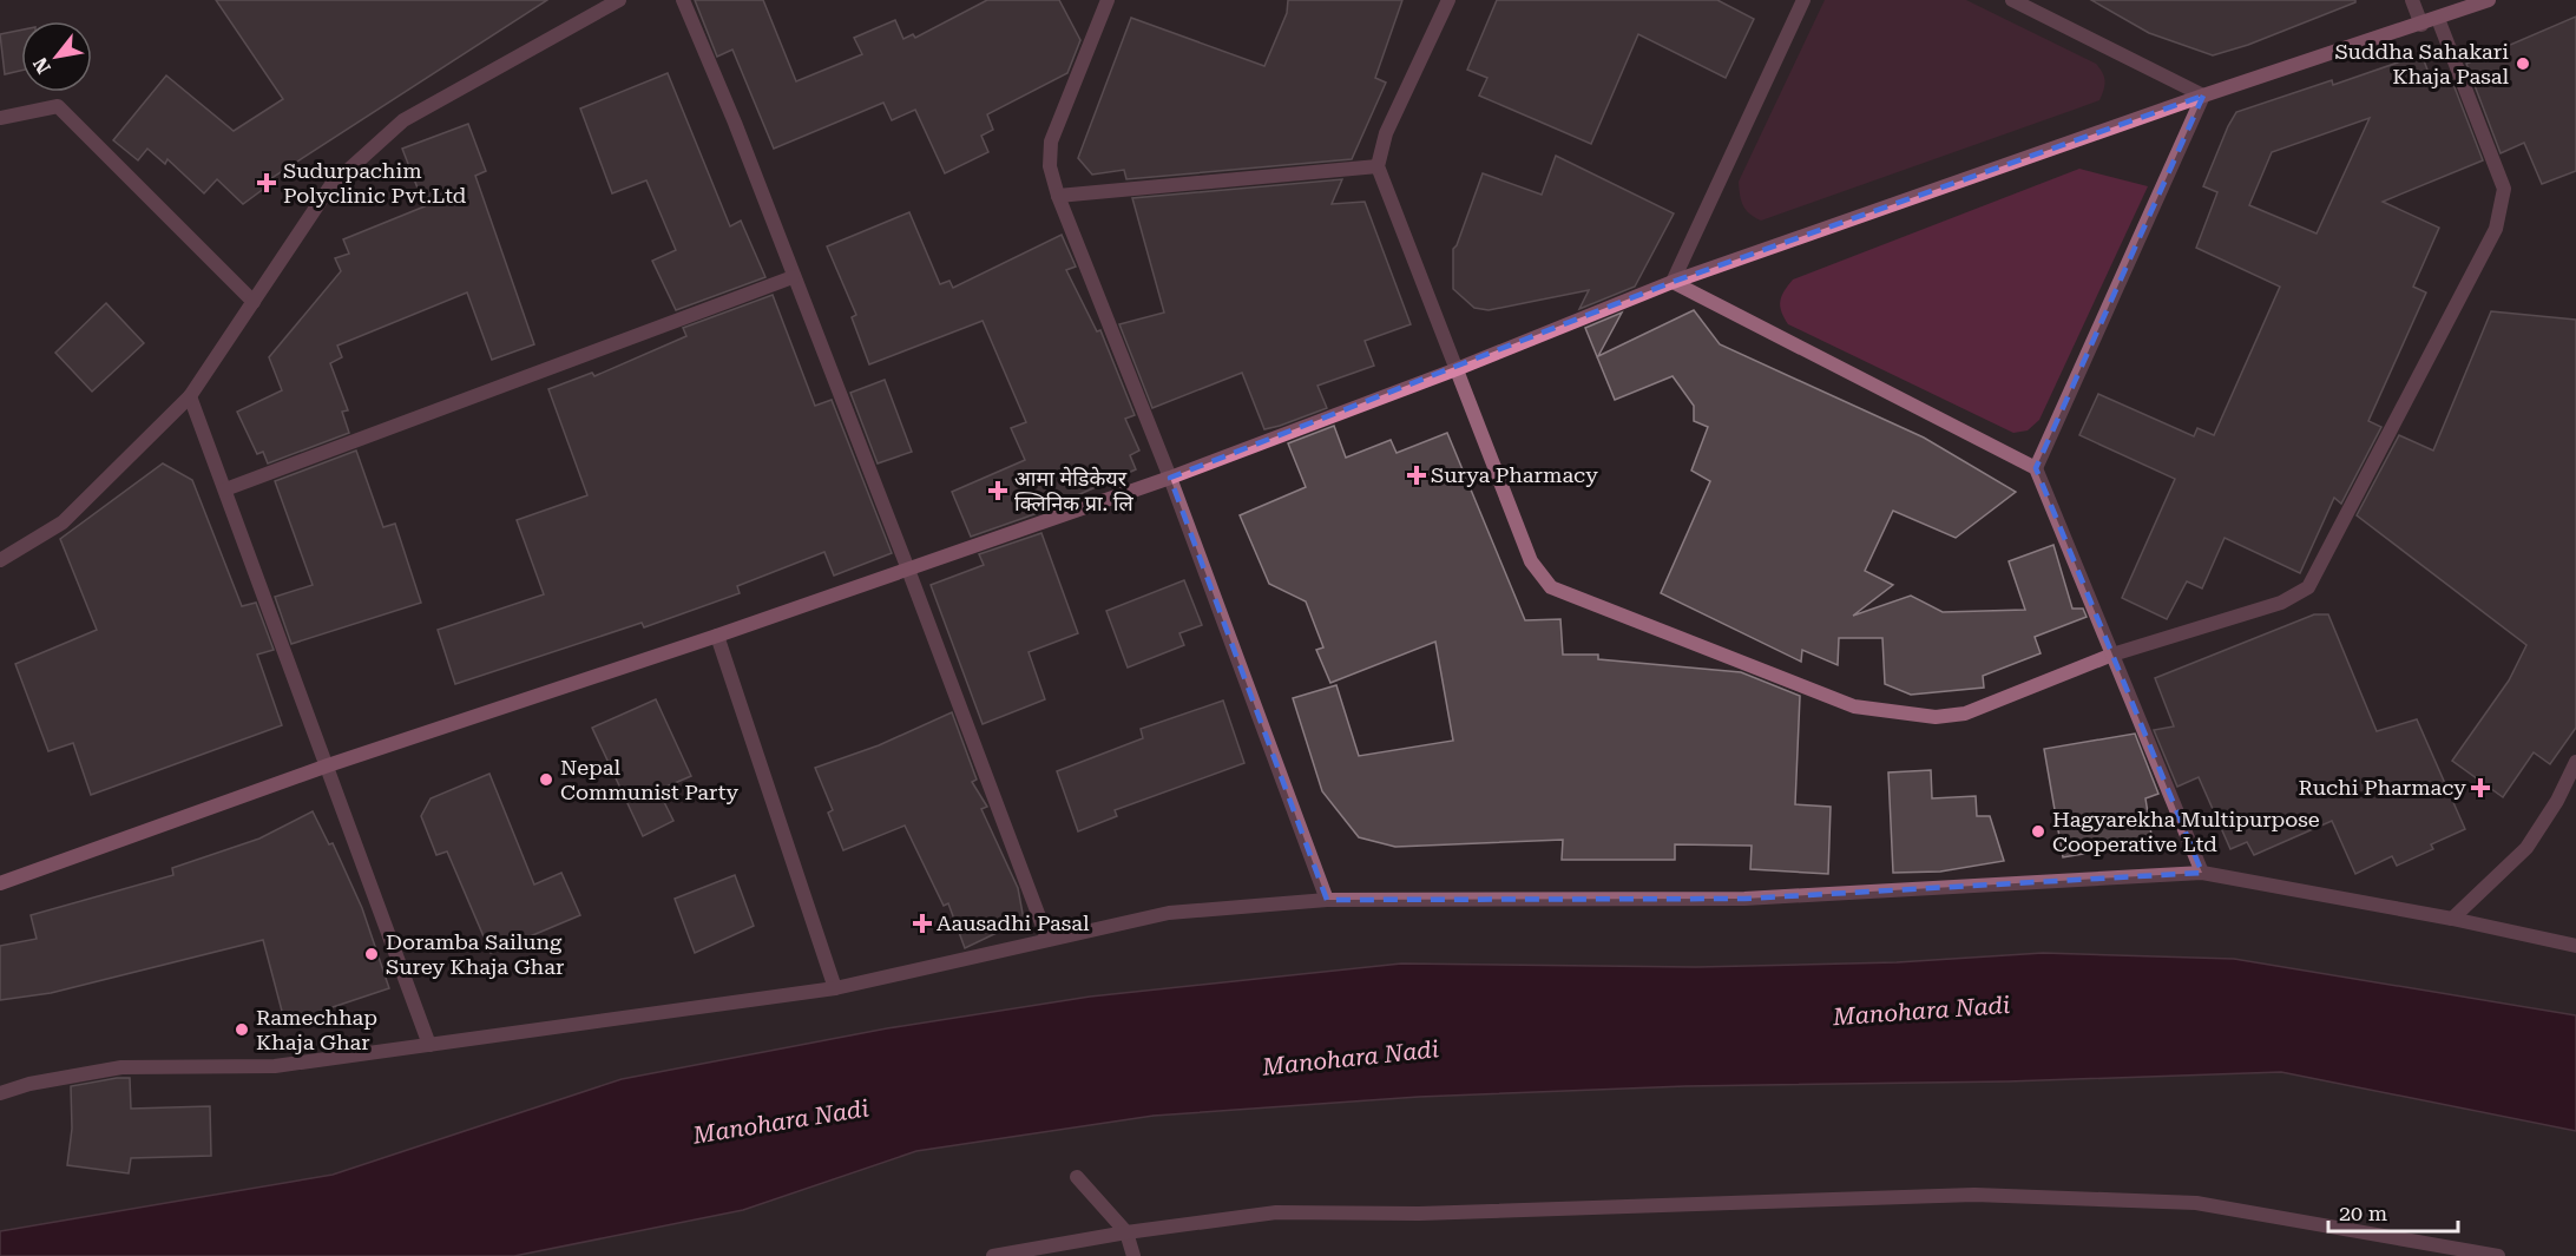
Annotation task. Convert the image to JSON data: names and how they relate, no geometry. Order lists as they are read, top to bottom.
{
  "water": ["Manohara Nadi"],
  "places": {
    "other": [
      "Suddha Sahakari Khaja Pasal",
      "Nepal Communist Party",
      "Hagyarekha Multipurpose Cooperative Ltd",
      "Doramba Sailung Surey Khaja Ghar",
      "Ramechhap Khaja Ghar"
    ],
    "health": [
      "Sudurpachim Polyclinic Pvt.Ltd",
      "Surya Pharmacy",
      "आमा मेडिकेयर क्लिनिक प्रा. लि",
      "Ruchi Pharmacy",
      "Aausadhi Pasal"
    ]
  },
  "scale_bar": "20 m",
  "north": "bottom left"
}
